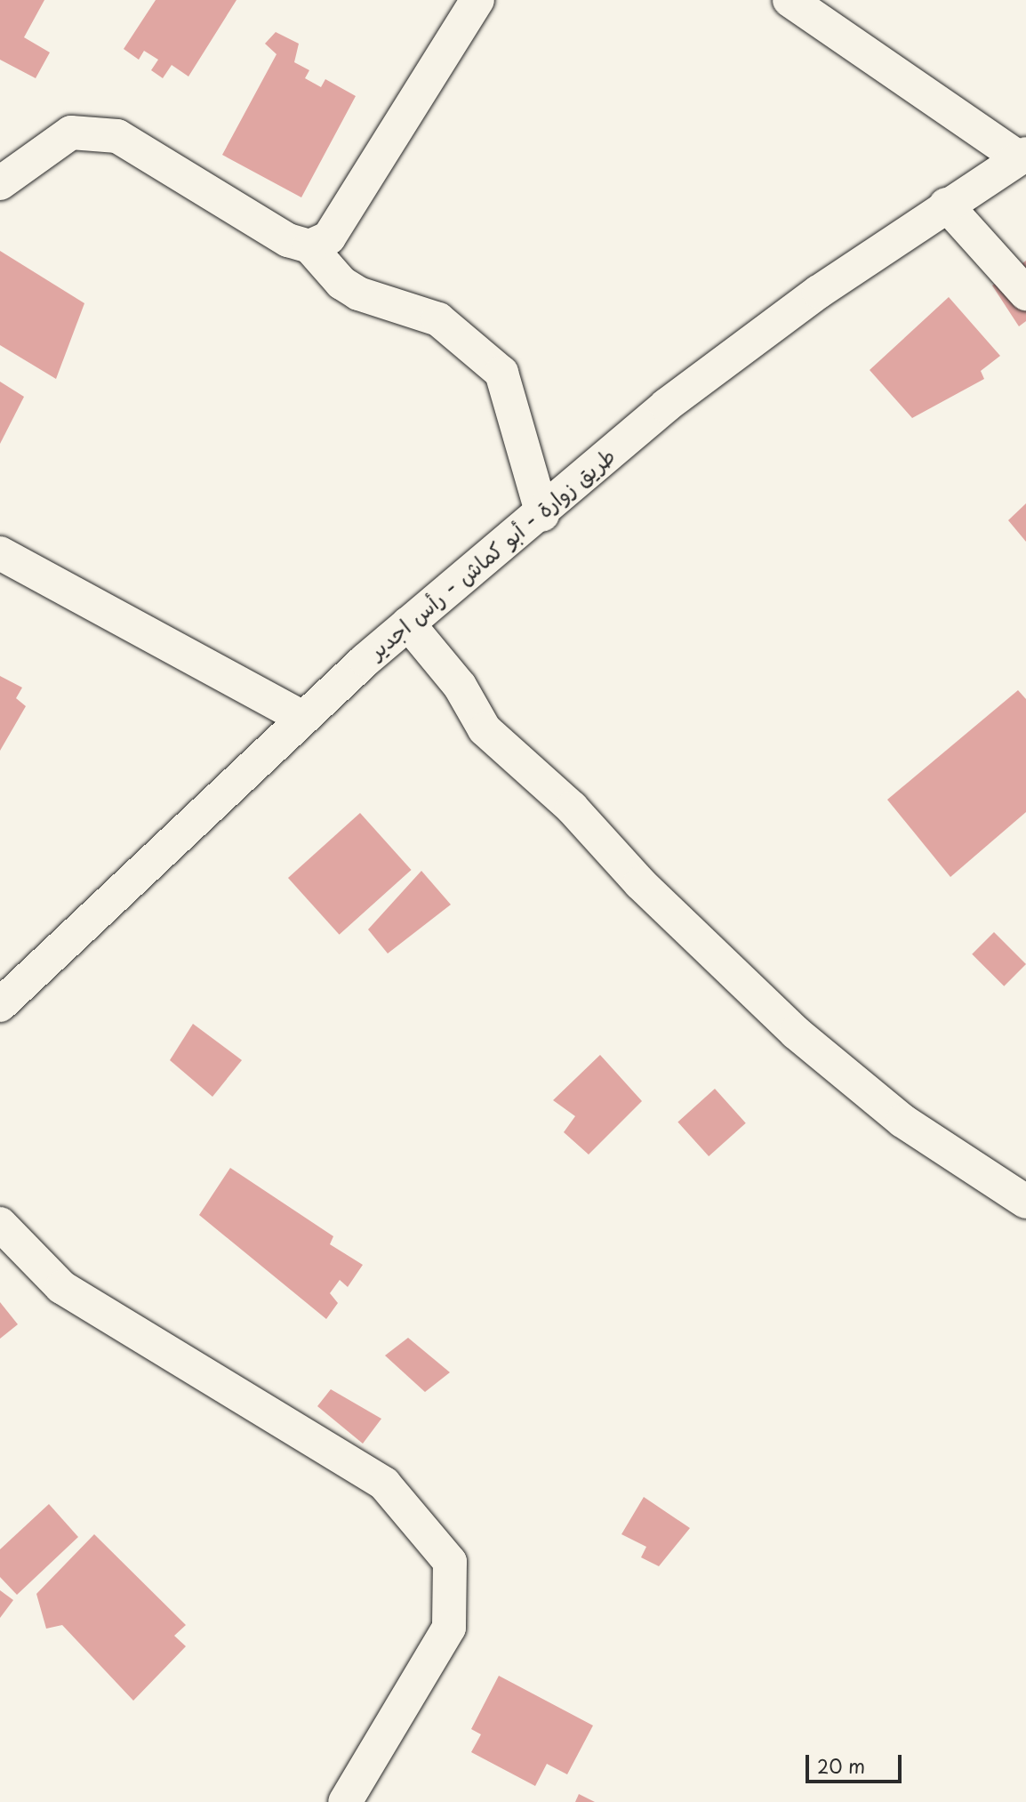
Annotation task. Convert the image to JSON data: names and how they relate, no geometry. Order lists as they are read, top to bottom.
{
  "streets": {
    "street": ["طريق زوارة - أبو كماش - رأس اجدير"]
  },
  "scale_bar": "20 m"
}
